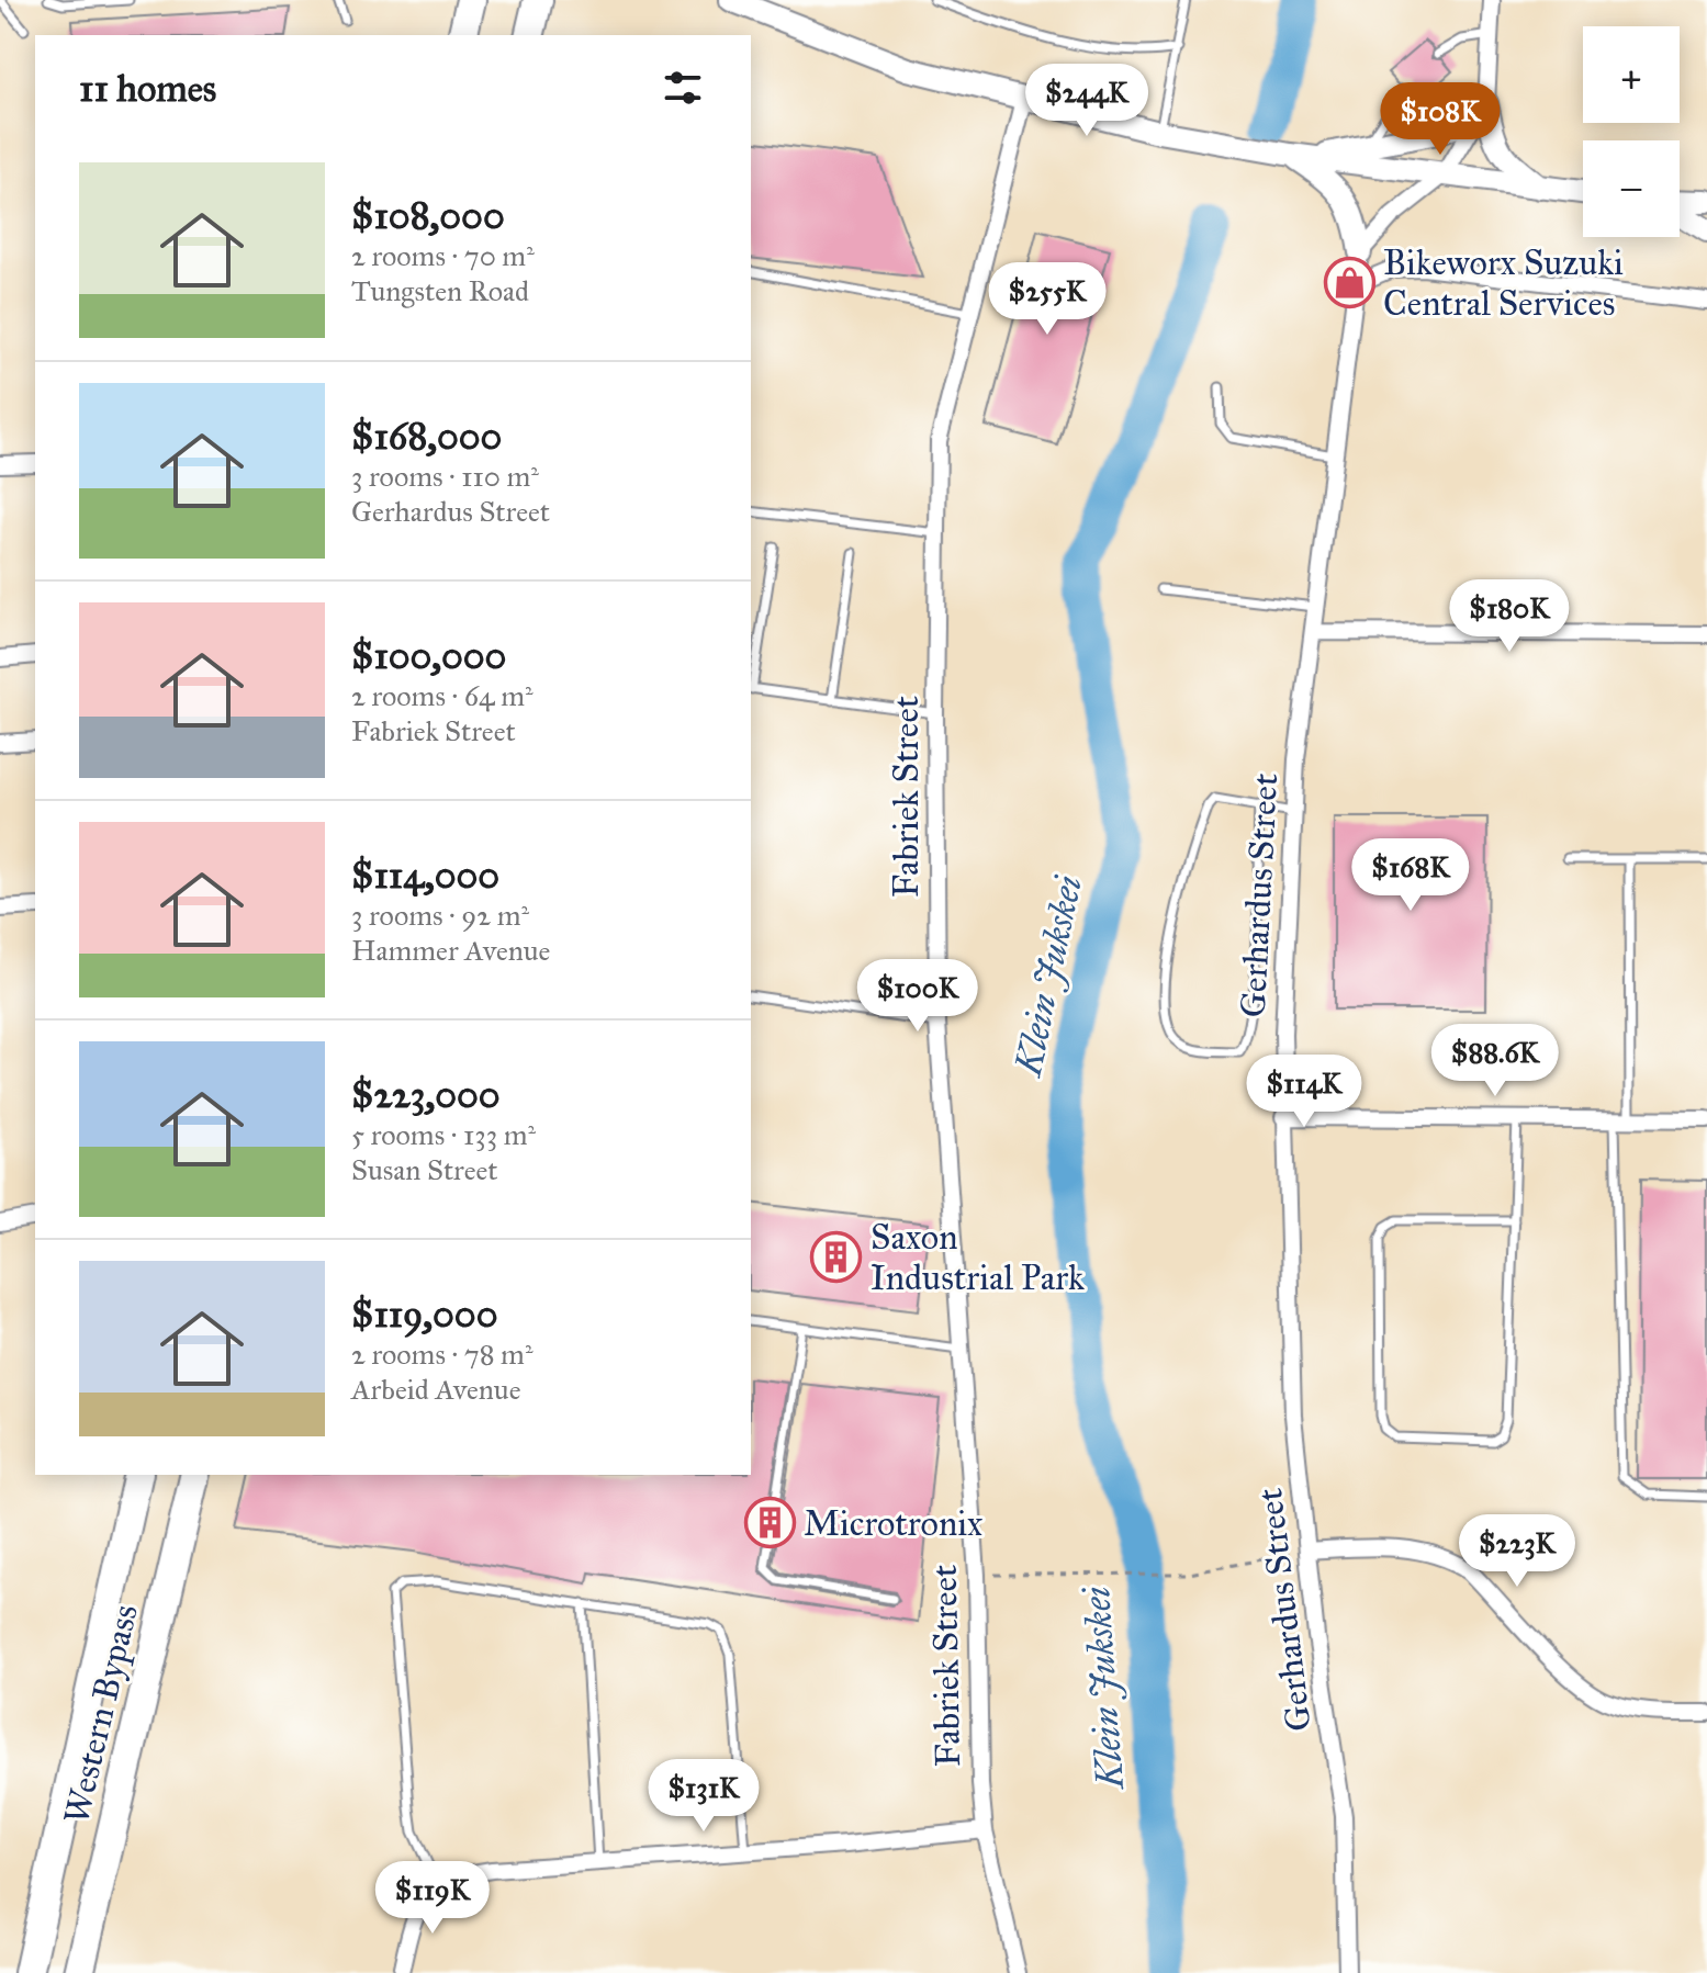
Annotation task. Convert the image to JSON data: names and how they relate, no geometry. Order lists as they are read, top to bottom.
{
  "streets": {
    "highway": ["Western Bypass"],
    "street": ["Fabriek Street", "Gerhardus Street"]
  },
  "water": ["Klein Jukskei"],
  "places": {
    "shop": ["Bikeworx Suzuki Central Services"],
    "building": ["Saxon Industrial Park", "Microtronix"]
  },
  "page": {
    "map_buttons": ["+", "−"],
    "heading": "11 homes",
    "price": [
      "$244K",
      "$108K",
      "$255K",
      "$180K",
      "$168K",
      "$100K",
      "$88.6K",
      "$114K",
      "$223K",
      "$131K",
      "$119K"
    ],
    "list": [
      {
        "name": "$108,000",
        "note": "2 rooms · 70 m² · Tungsten Road"
      },
      {
        "name": "$168,000",
        "note": "3 rooms · 110 m² · Gerhardus Street"
      },
      {
        "name": "$100,000",
        "note": "2 rooms · 64 m² · Fabriek Street"
      },
      {
        "name": "$114,000",
        "note": "3 rooms · 92 m² · Hammer Avenue"
      },
      {
        "name": "$223,000",
        "note": "5 rooms · 133 m² · Susan Street"
      },
      {
        "name": "$119,000",
        "note": "2 rooms · 78 m² · Arbeid Avenue"
      }
    ]
  }
}
